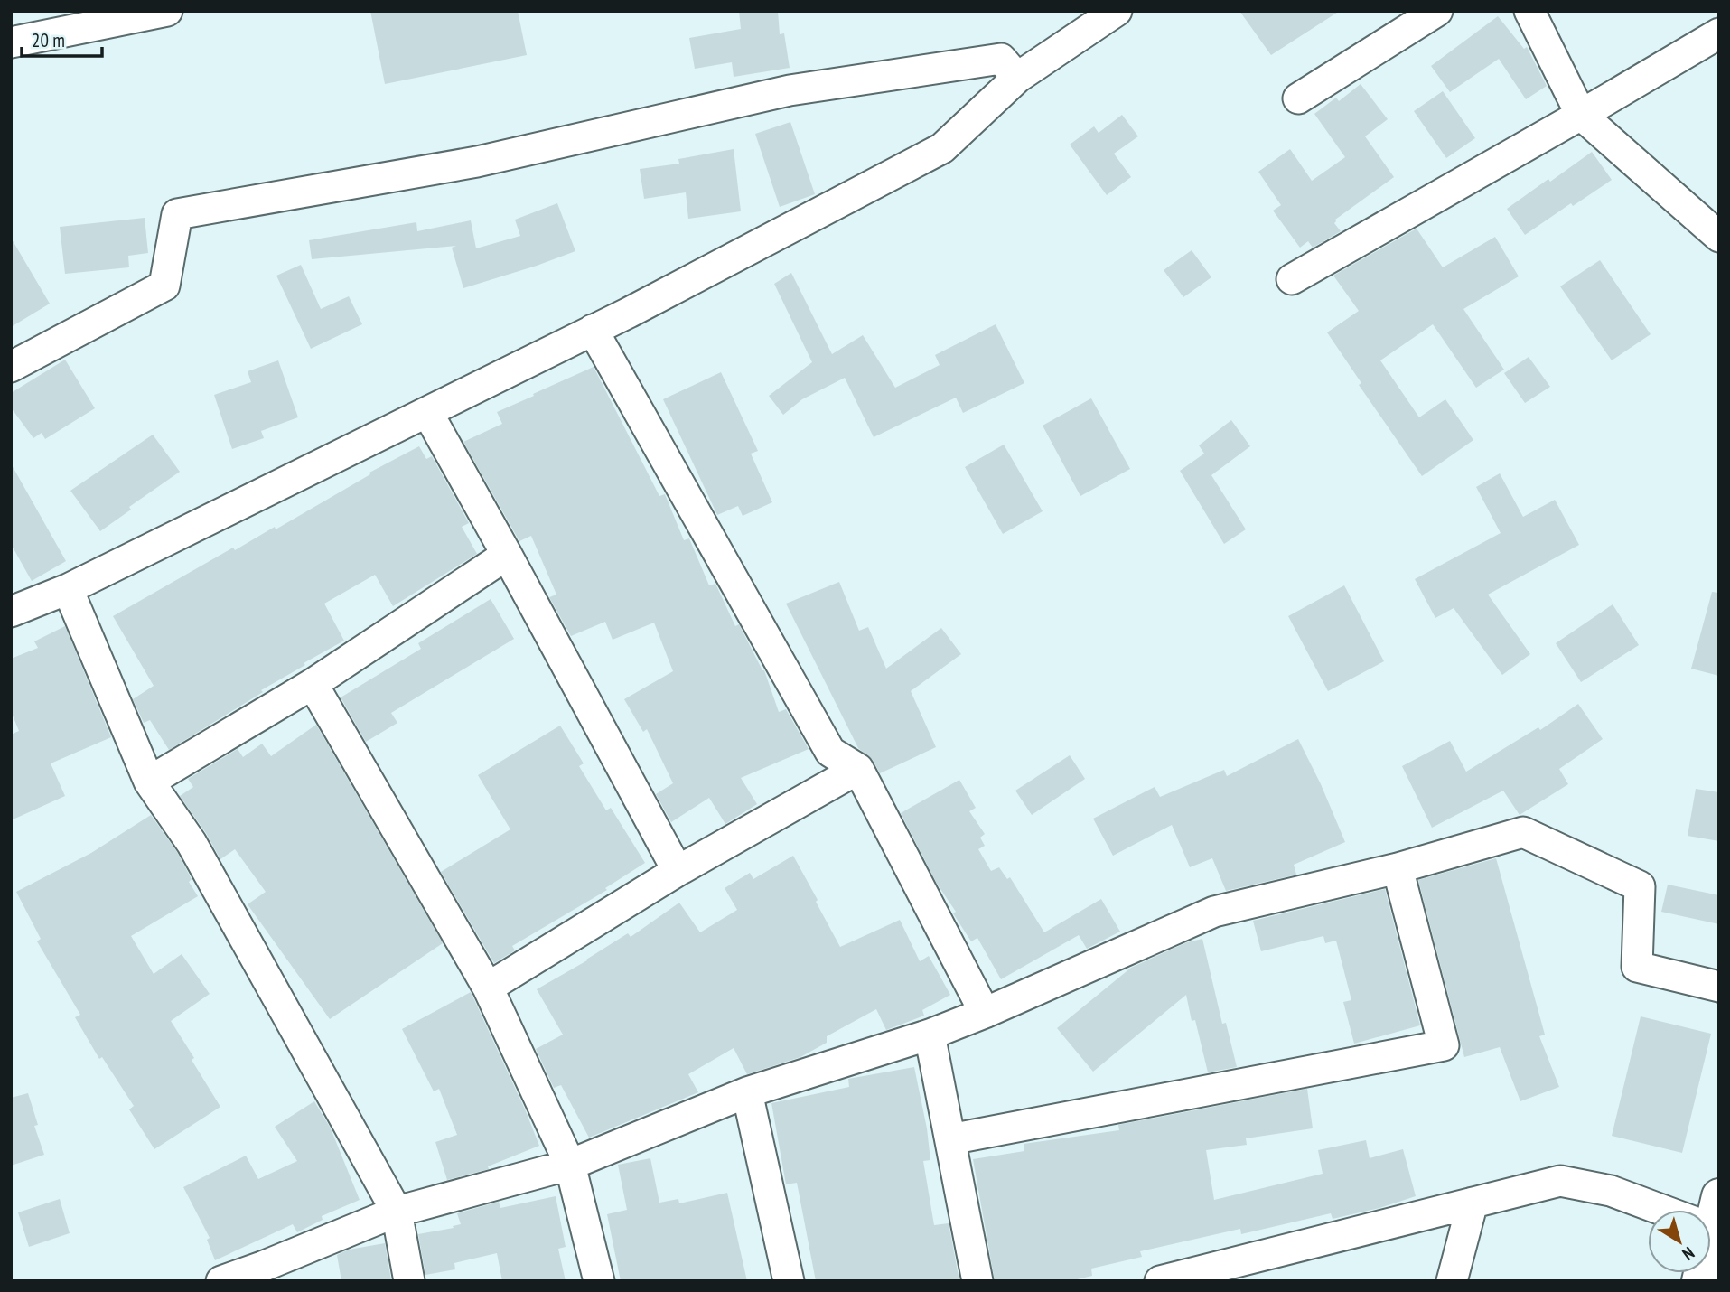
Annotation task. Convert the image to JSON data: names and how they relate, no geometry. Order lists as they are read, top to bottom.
{
  "scale_bar": "20 m",
  "north": "bottom right"
}
